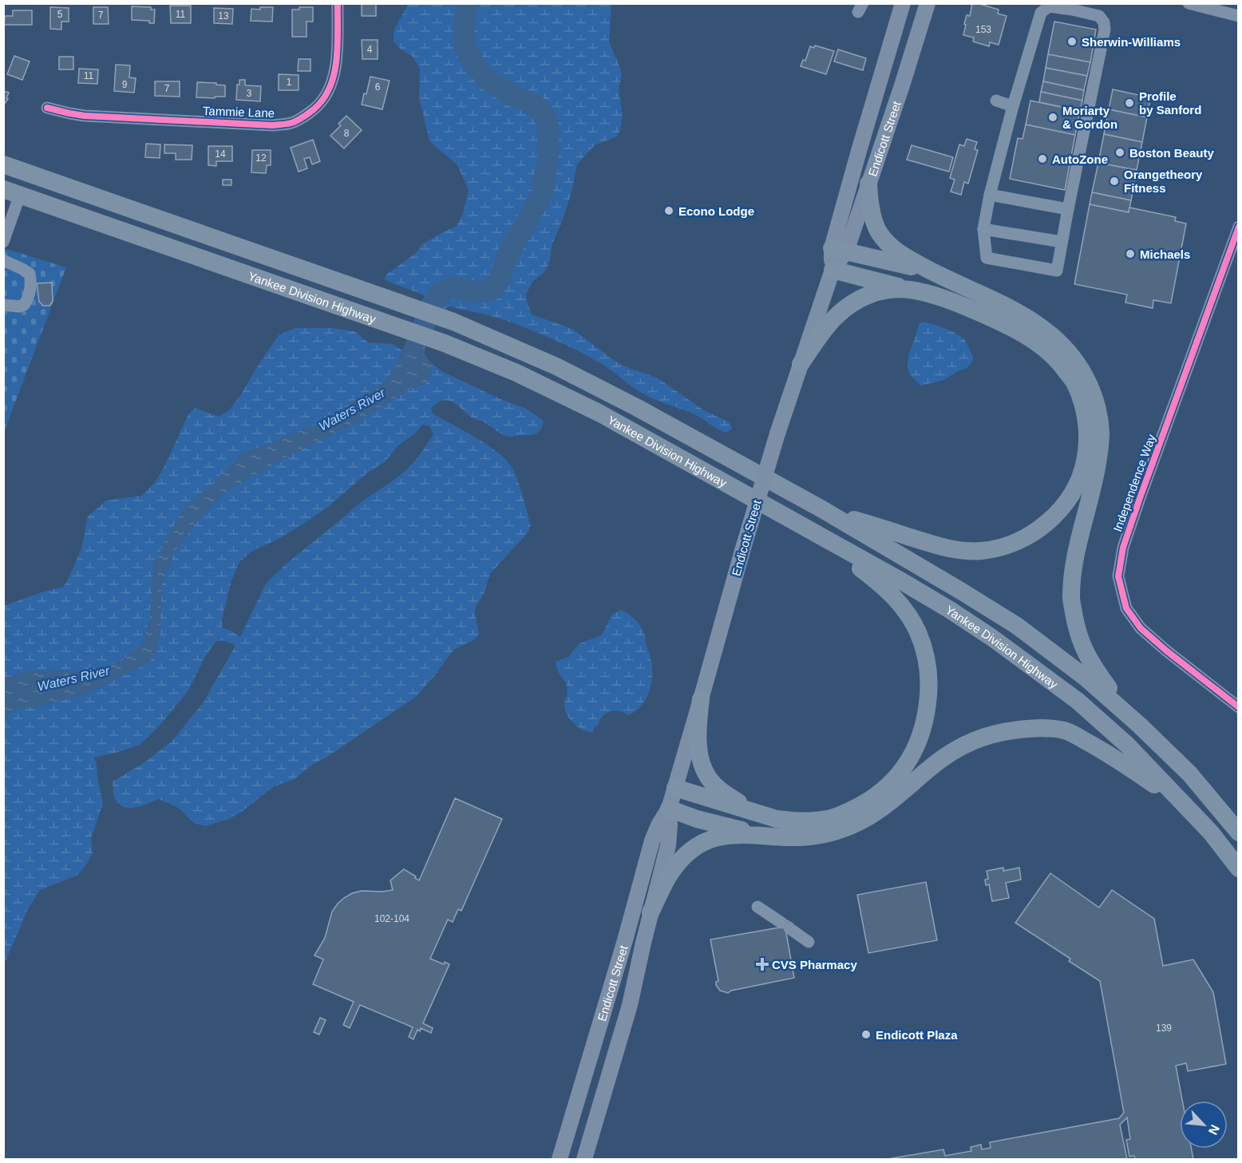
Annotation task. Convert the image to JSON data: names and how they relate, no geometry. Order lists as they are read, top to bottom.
{
  "streets": {
    "highway": ["Yankee Division Highway"],
    "main road": ["Endicott Street"],
    "street": ["Tammie Lane", "Independence Way"]
  },
  "water": ["Waters River"],
  "places": {
    "other": [
      "Sherwin-Williams",
      "Profile by Sanford",
      "Moriarty & Gordon",
      "Boston Beauty",
      "AutoZone",
      "Orangetheory Fitness",
      "Econo Lodge",
      "Michaels",
      "Endicott Plaza"
    ],
    "health": ["CVS Pharmacy"]
  },
  "house_numbers": [
    "5",
    "11",
    "7",
    "13",
    "153",
    "4",
    "11",
    "1",
    "9",
    "6",
    "7",
    "3",
    "8",
    "14",
    "12",
    "102-104",
    "139"
  ],
  "north": "bottom right"
}
